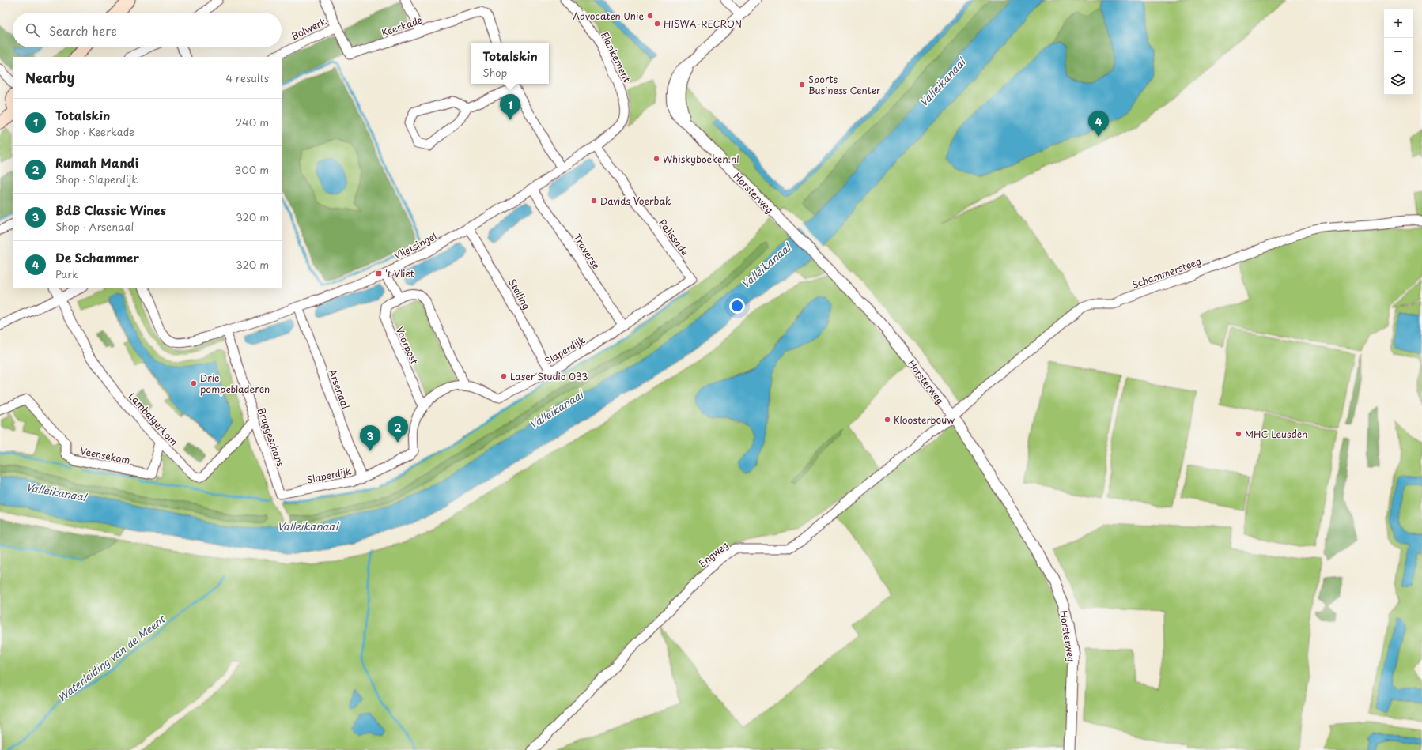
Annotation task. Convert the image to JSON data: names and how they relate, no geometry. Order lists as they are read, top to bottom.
{
  "streets": {
    "street": [
      "Keerkade",
      "Bolwerk",
      "Flankement",
      "Horsterweg",
      "Palissade",
      "Vlietsingel",
      "Traverse",
      "Schammersteeg",
      "Stelling",
      "Voorpost",
      "Slaperdijk",
      "Arsenaal",
      "Lambalgerkom",
      "Bruggeschans",
      "Veensekom",
      "Engweg"
    ]
  },
  "crossings": [
    ["Keerkade", "Bolwerk"],
    ["Flankement", "Vlietsingel"],
    ["Horsterweg", "Schammersteeg"],
    ["Horsterweg", "Engweg"],
    ["Palissade", "Vlietsingel"],
    ["Palissade", "Slaperdijk"],
    ["Vlietsingel", "Traverse"],
    ["Vlietsingel", "Stelling"],
    ["Vlietsingel", "Arsenaal"],
    ["Vlietsingel", "Bruggeschans"],
    ["Traverse", "Slaperdijk"],
    ["Schammersteeg", "Engweg"],
    ["Stelling", "Slaperdijk"],
    ["Voorpost", "Slaperdijk"],
    ["Slaperdijk", "Arsenaal"],
    ["Slaperdijk", "Bruggeschans"],
    ["Lambalgerkom", "Bruggeschans"],
    ["Lambalgerkom", "Veensekom"]
  ],
  "water": ["Valleikanaal", "Waterleiding van de Meent"],
  "places": {
    "other": [
      "Advocaten Unie",
      "HISWA-RECRON",
      "Sports Business Center",
      "Whiskyboeken.nl",
      "Davids Voerbak",
      "Laser Studio 033",
      "Drie pompebladeren",
      "Kloosterbouw",
      "MHC Leusden"
    ],
    "transit": ["'t Vliet"]
  },
  "page": {
    "map_buttons": ["+", "−"],
    "search": "Search here",
    "popup": ["Totalskin", "Shop"],
    "heading": ["Nearby", "4 results"],
    "pins": [
      "1",
      "4",
      "2",
      "3"
    ],
    "list": [
      {
        "mark": "1",
        "name": "Totalskin",
        "note": "Shop · Keerkade",
        "value": "240 m"
      },
      {
        "mark": "2",
        "name": "Rumah Mandi",
        "note": "Shop · Slaperdijk",
        "value": "300 m"
      },
      {
        "mark": "3",
        "name": "BdB Classic Wines",
        "note": "Shop · Arsenaal",
        "value": "320 m"
      },
      {
        "mark": "4",
        "name": "De Schammer",
        "note": "Park",
        "value": "320 m"
      }
    ]
  }
}
